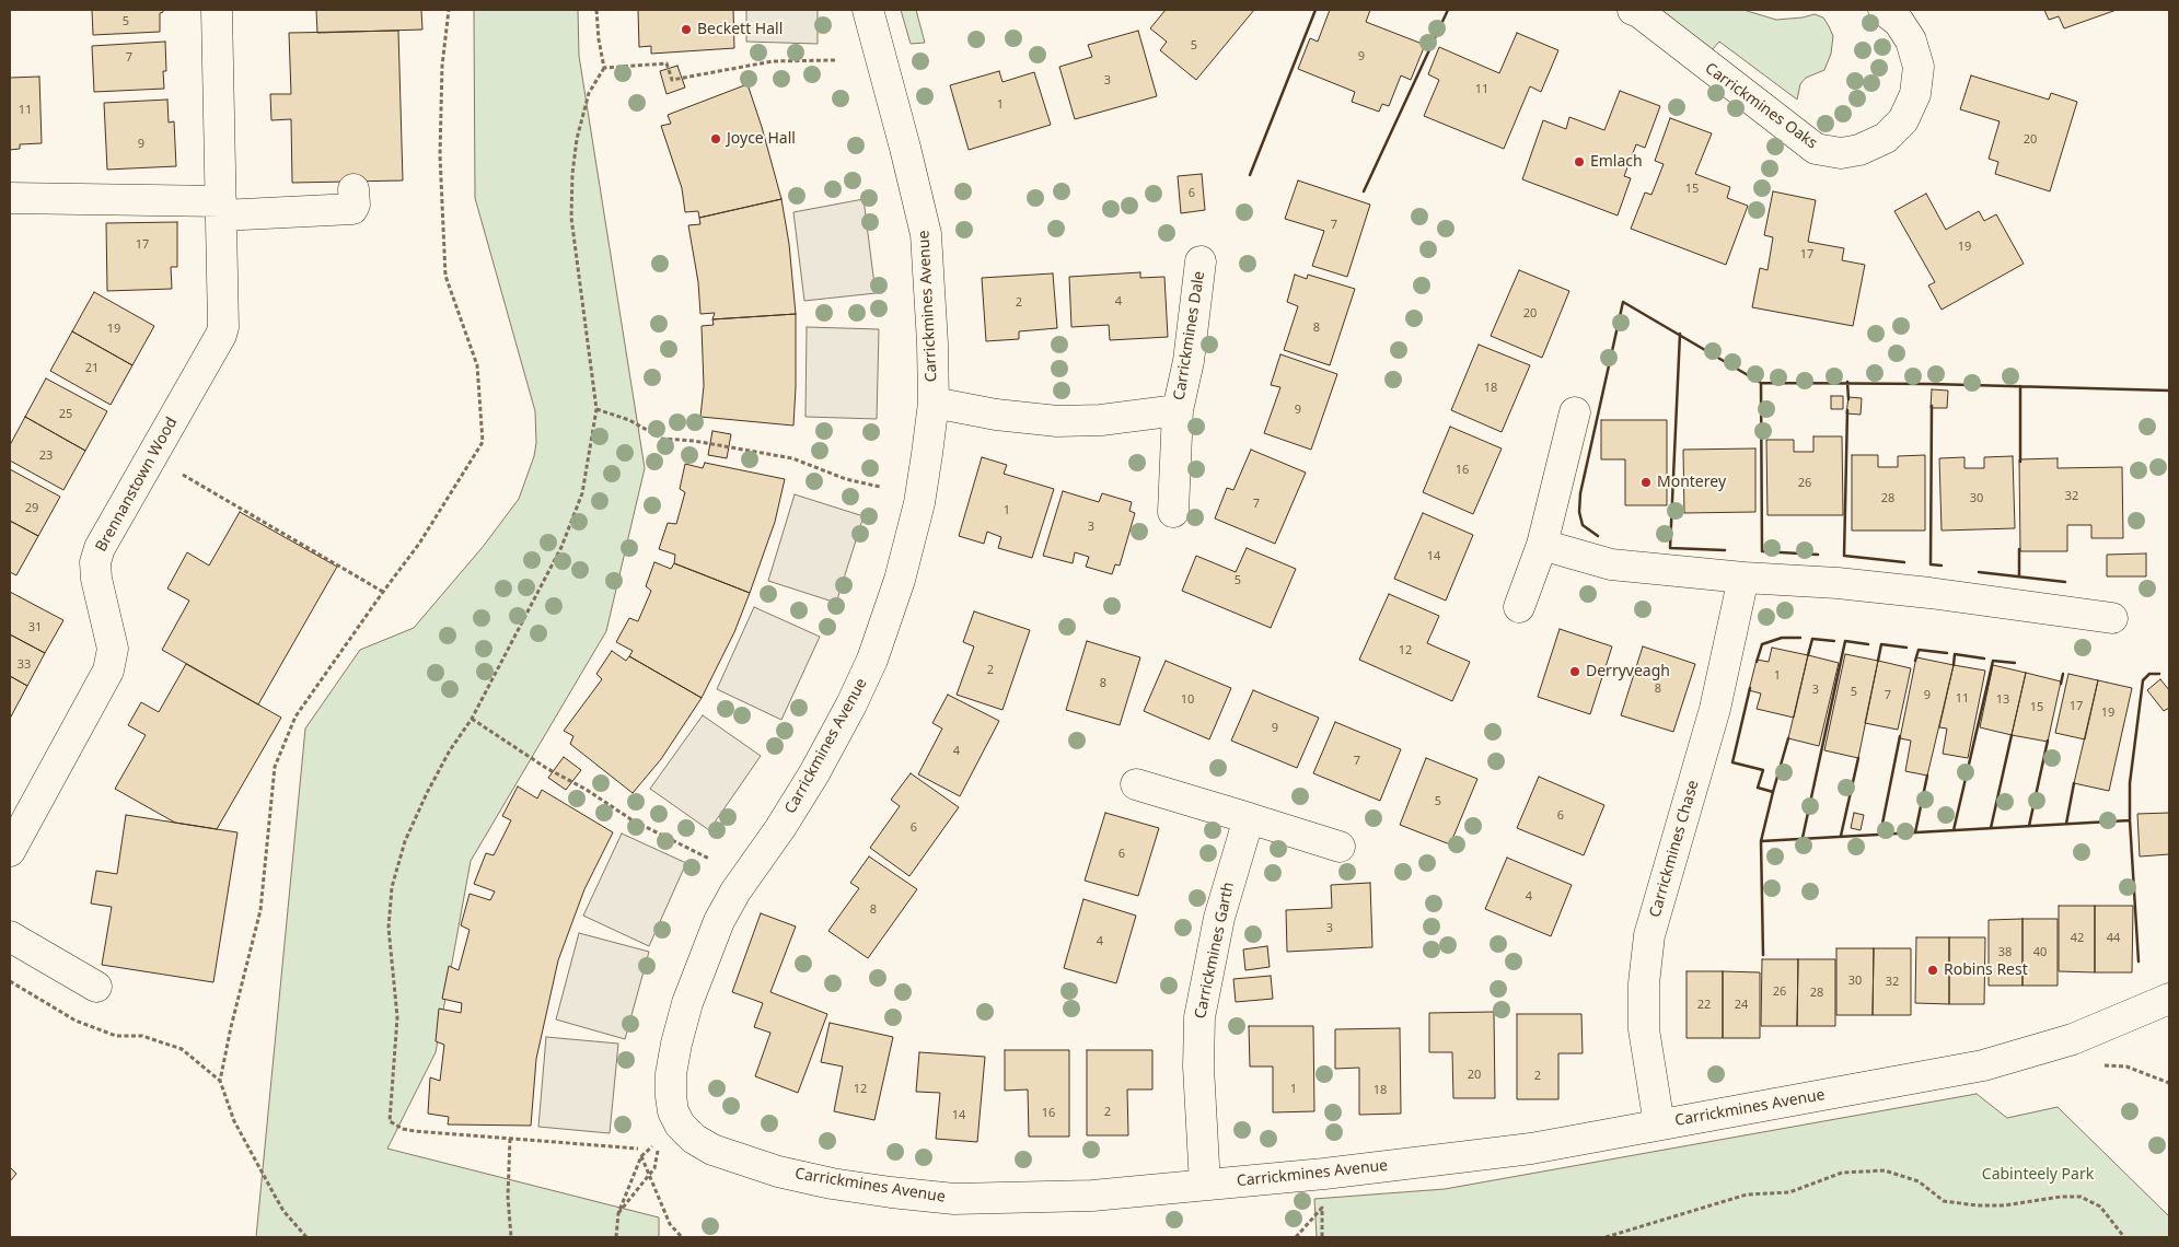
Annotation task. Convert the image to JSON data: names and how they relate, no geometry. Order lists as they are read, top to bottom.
{
  "streets": {
    "street": [
      "Carrickmines Oaks",
      "Carrickmines Avenue",
      "Carrickmines Dale",
      "Brennanstown Wood",
      "Carrickmines Chase",
      "Carrickmines Garth"
    ]
  },
  "crossings": [
    ["Carrickmines Avenue", "Carrickmines Dale"],
    ["Carrickmines Avenue", "Carrickmines Chase"],
    ["Carrickmines Avenue", "Carrickmines Garth"]
  ],
  "parks": ["Cabinteely Park"],
  "places": [
    "Beckett Hall",
    "Joyce Hall",
    "Emlach",
    "Monterey",
    "Derryveagh",
    "Robins Rest"
  ],
  "house_numbers": [
    "5",
    "5",
    "9",
    "7",
    "3",
    "11",
    "1",
    "11",
    "20",
    "9",
    "15",
    "6",
    "7",
    "17",
    "19",
    "17",
    "4",
    "2",
    "20",
    "8",
    "19",
    "21",
    "18",
    "9",
    "25",
    "23",
    "16",
    "26",
    "32",
    "28",
    "30",
    "7",
    "29",
    "1",
    "3",
    "14",
    "5",
    "31",
    "12",
    "33",
    "2",
    "1",
    "8",
    "8",
    "3",
    "5",
    "7",
    "9",
    "11",
    "10",
    "13",
    "17",
    "15",
    "19",
    "9",
    "4",
    "7",
    "5",
    "6",
    "6",
    "6",
    "4",
    "8",
    "3",
    "42",
    "44",
    "4",
    "38",
    "40",
    "30",
    "32",
    "26",
    "28",
    "22",
    "24",
    "20",
    "2",
    "12",
    "1",
    "18",
    "2",
    "16",
    "14"
  ]
}
